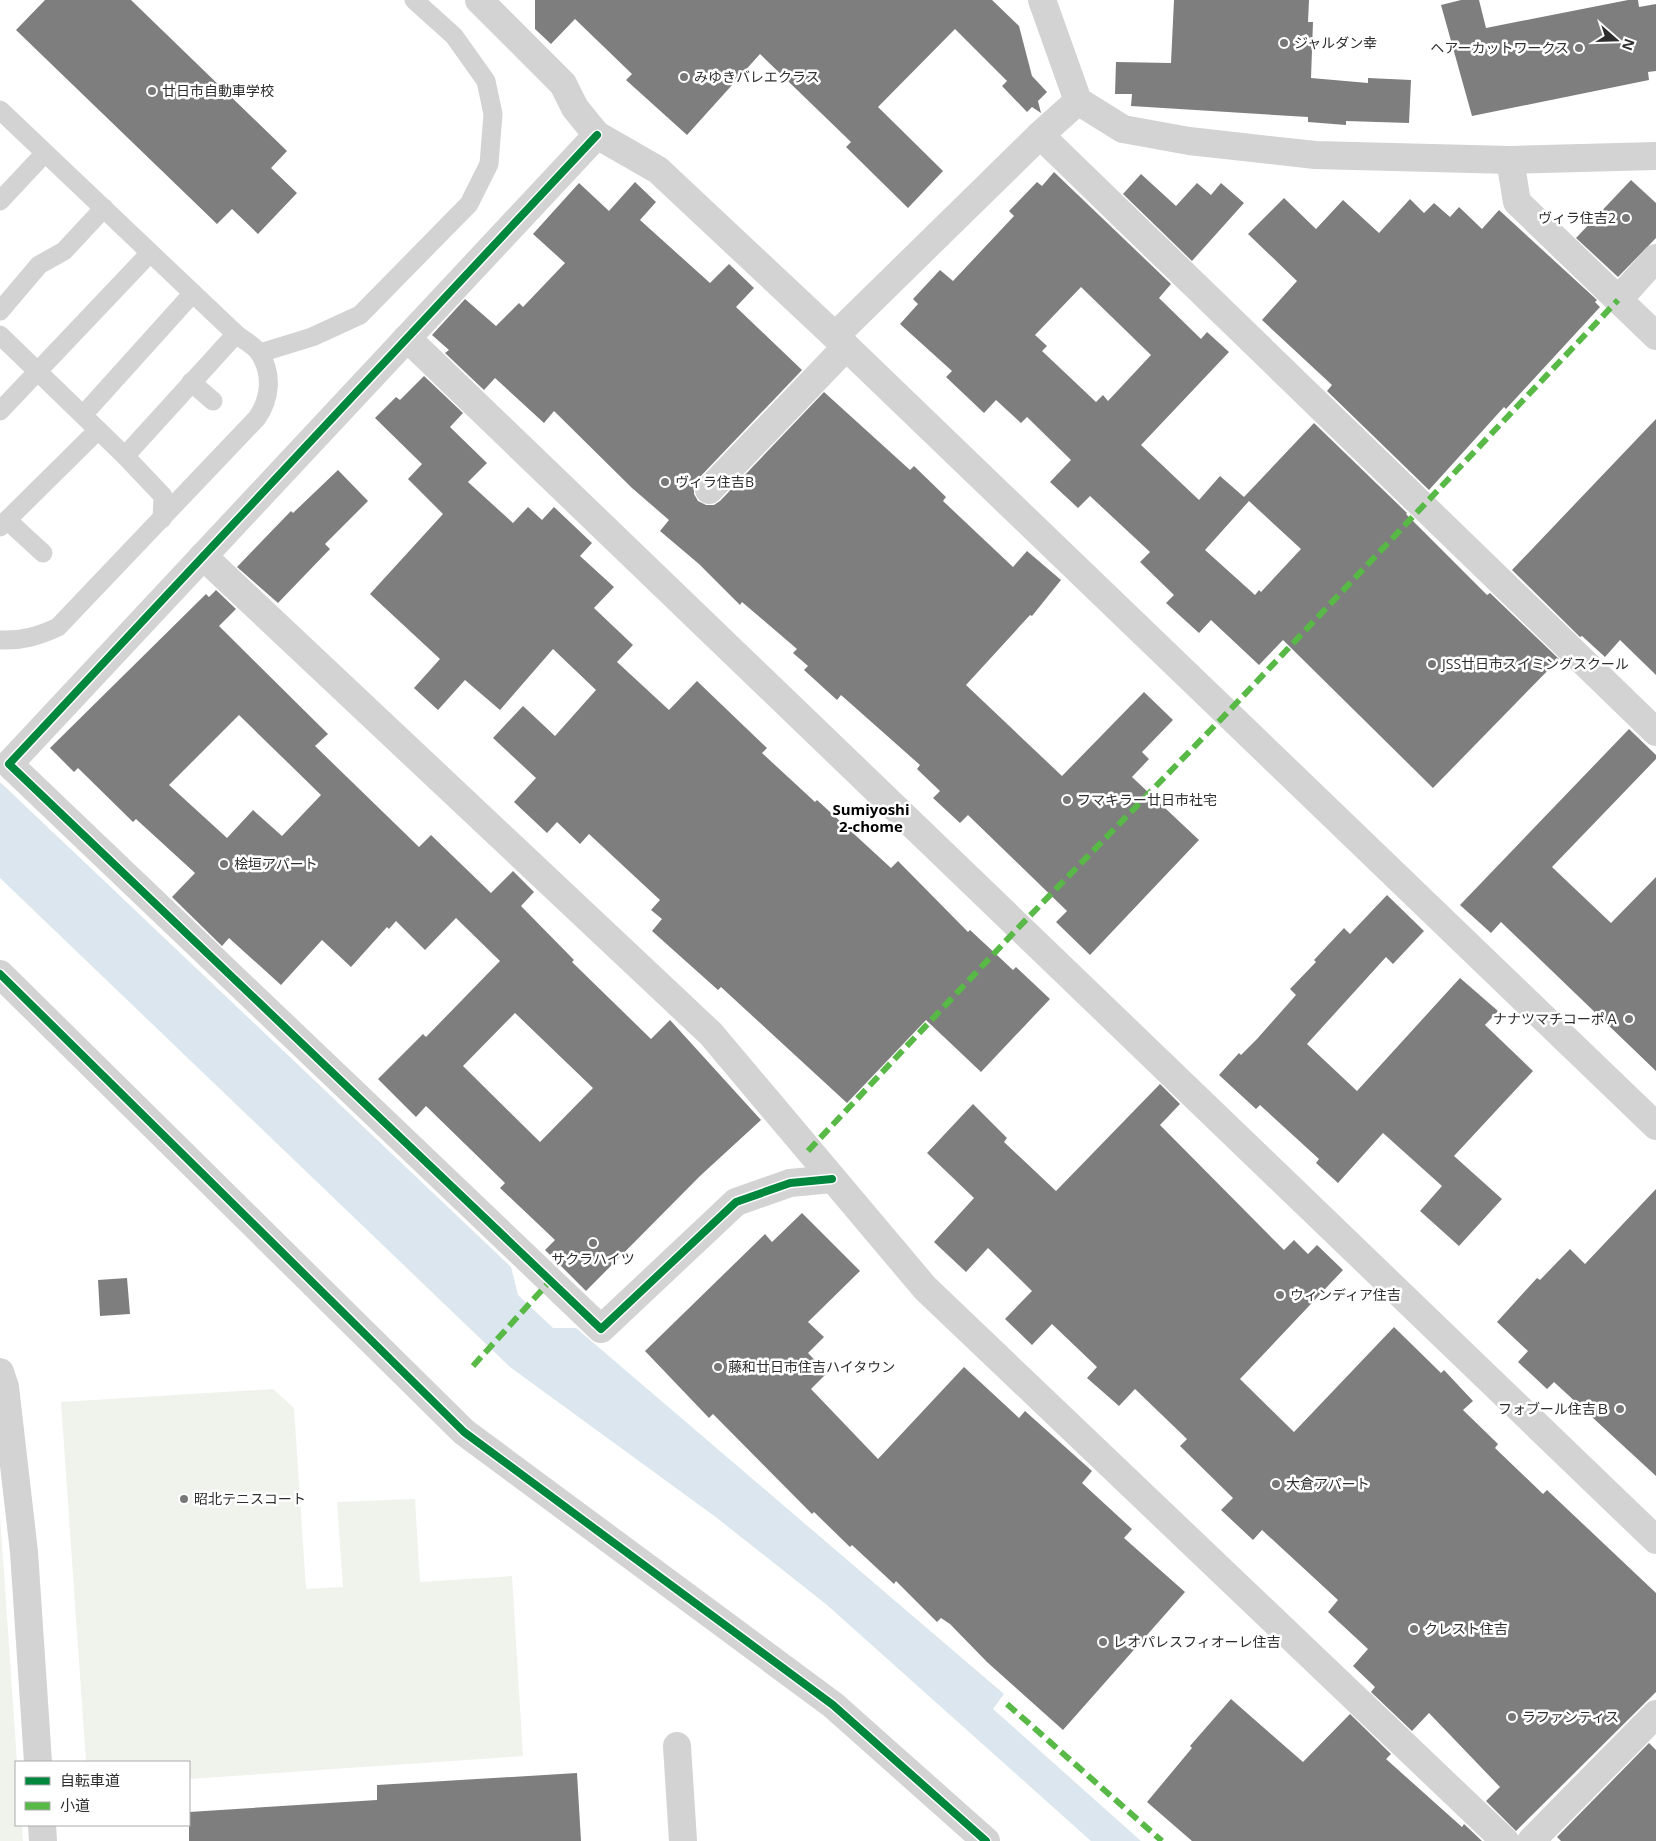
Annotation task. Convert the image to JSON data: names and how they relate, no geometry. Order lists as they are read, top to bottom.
{
  "districts": ["Sumiyoshi 2-chome"],
  "places": [
    "ジャルダン幸",
    "ヘアーカットワークス",
    "みゆきバレエクラス",
    "廿日市自動車学校",
    "ヴィラ住吉2",
    "ヴィラ住吉B",
    "JSS廿日市スイミングスクール",
    "フマキラー廿日市社宅",
    "桧垣アパート",
    "ナナツマチコーポＡ",
    "サクラハイツ",
    "ウィンディア住吉",
    "藤和廿日市住吉ハイタウン",
    "フォブール住吉Ｂ",
    "大倉アパート",
    "昭北テニスコート",
    "クレスト住吉",
    "レオパレスフィオーレ住吉",
    "ラファンティス"
  ],
  "legend": ["自転車道", "小道"],
  "north": "right"
}
